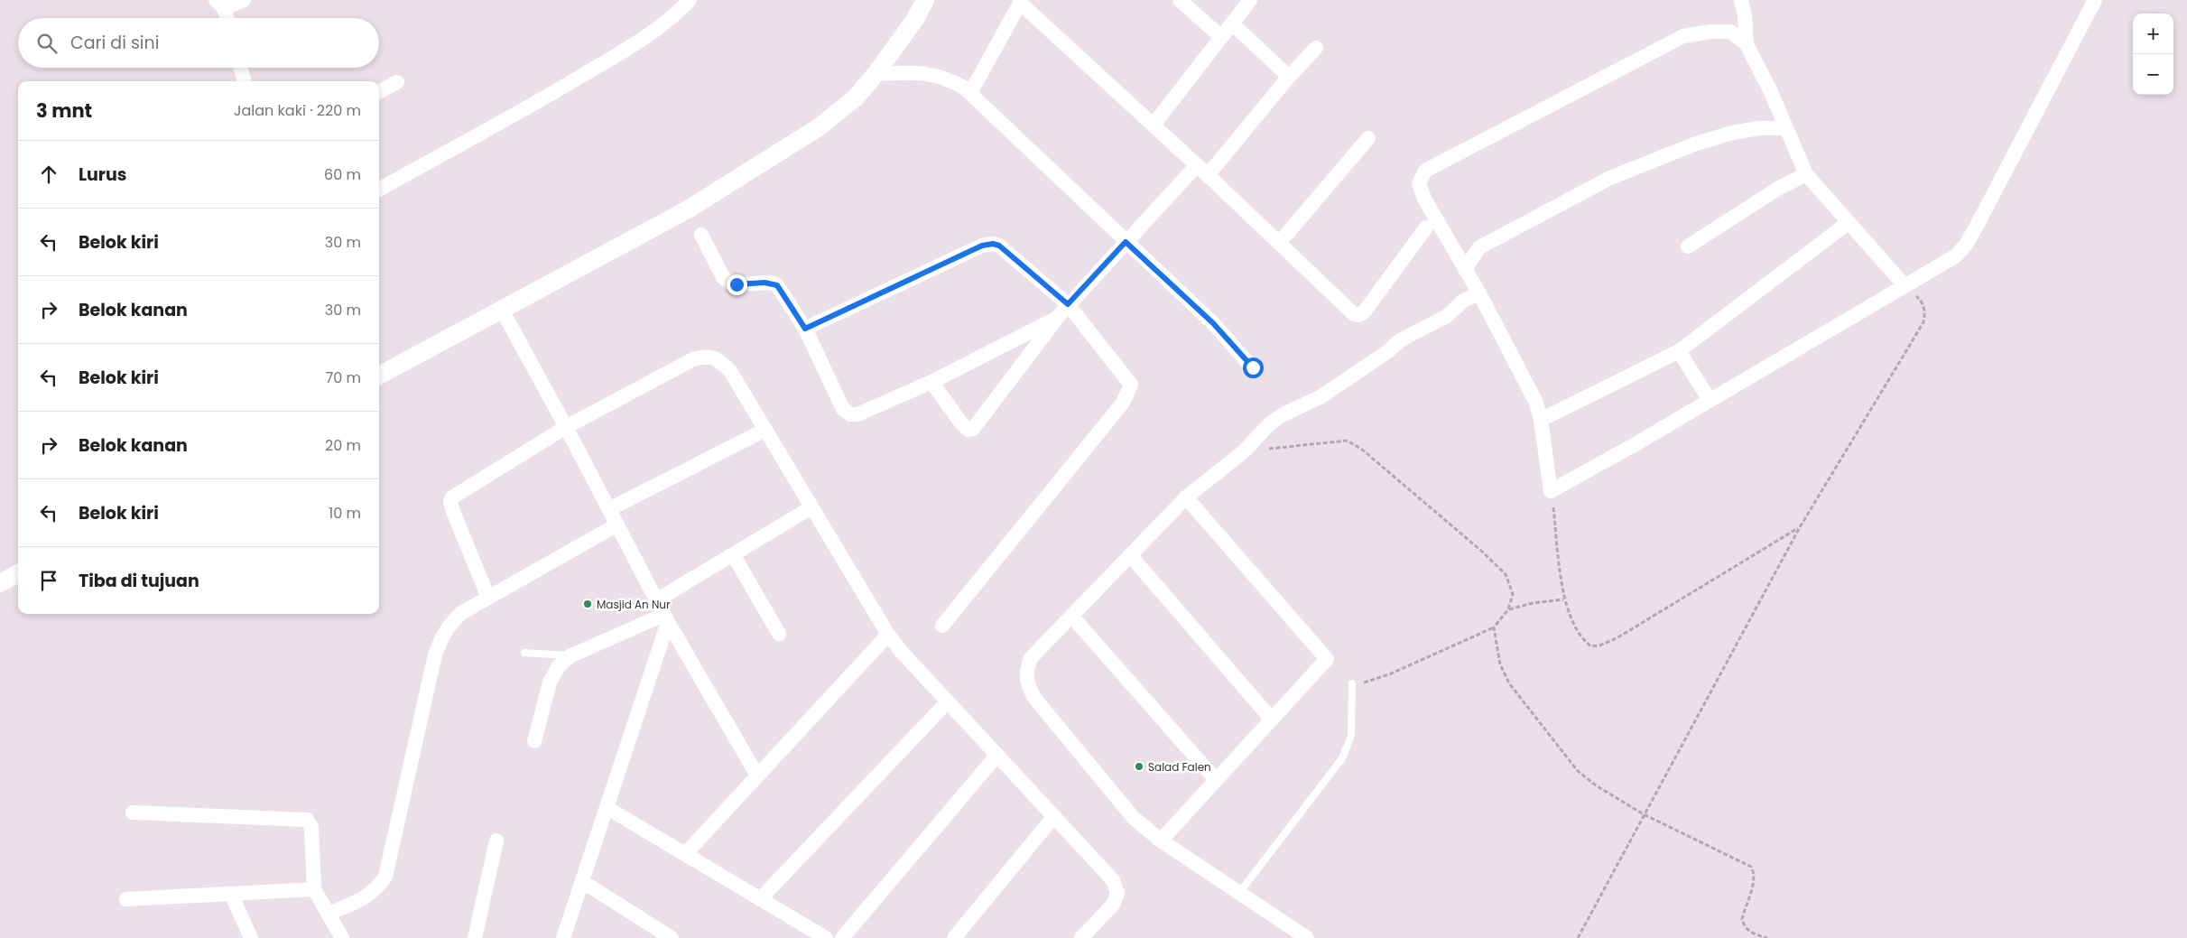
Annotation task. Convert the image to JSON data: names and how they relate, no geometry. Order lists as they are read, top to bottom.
{
  "places": ["Masjid An Nur", "Salad Falen"],
  "page": {
    "map_buttons": ["+", "−"],
    "search": "Cari di sini",
    "heading": ["3 mnt", "Jalan kaki · 220 m"],
    "list": [
      ["Lurus", "60 m"],
      ["Belok kiri", "30 m"],
      ["Belok kanan", "30 m"],
      ["Belok kiri", "70 m"],
      ["Belok kanan", "20 m"],
      ["Belok kiri", "10 m"],
      "Tiba di tujuan"
    ]
  }
}
